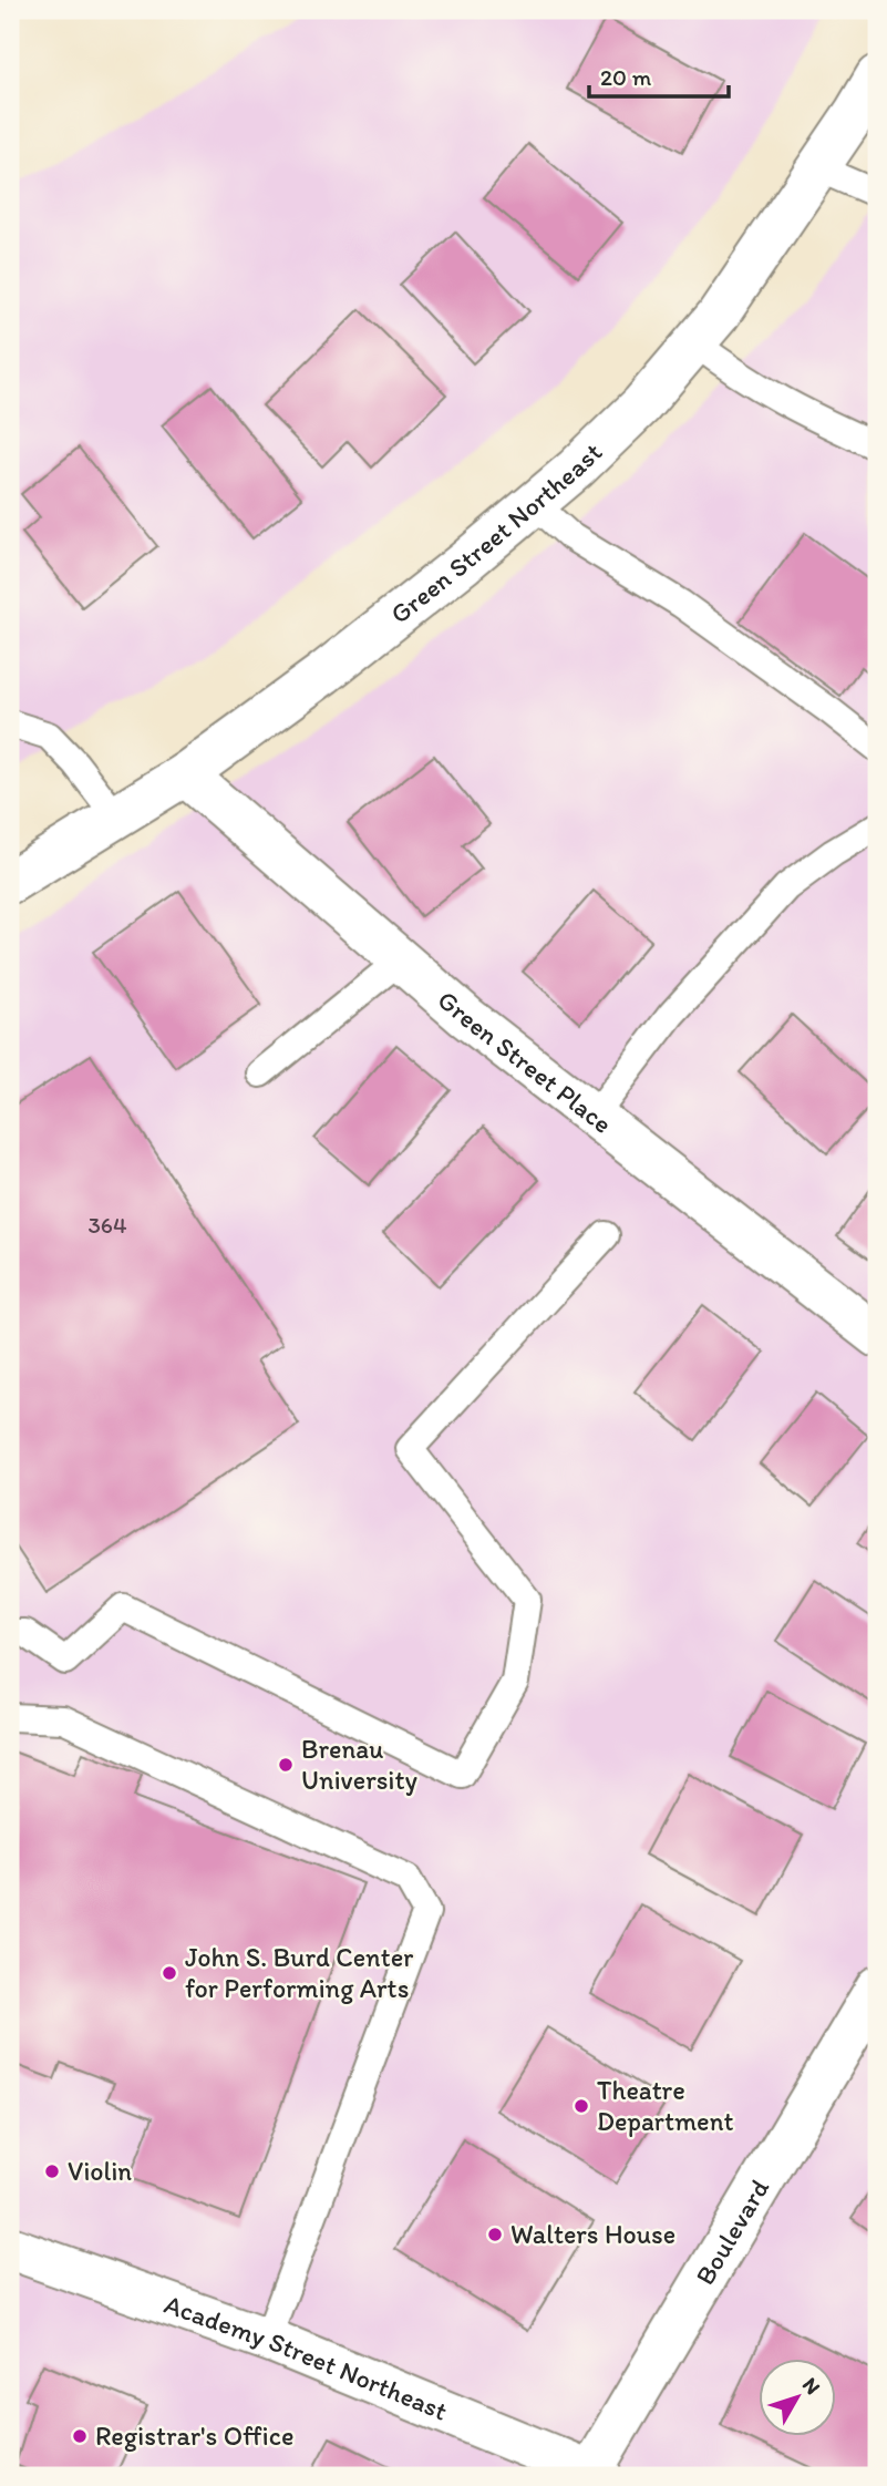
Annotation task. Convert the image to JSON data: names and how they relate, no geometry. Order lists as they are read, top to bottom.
{
  "streets": {
    "main road": [
      "Green Street Northeast",
      "Green Street Place",
      "Boulevard",
      "Academy Street Northeast"
    ]
  },
  "crossings": [
    ["Green Street Northeast", "Green Street Place"],
    ["Boulevard", "Academy Street Northeast"]
  ],
  "places": [
    "Brenau University",
    "John S. Burd Center for Performing Arts",
    "Theatre Department",
    "Violin",
    "Walters House",
    "Registrar's Office"
  ],
  "house_numbers": ["364"],
  "scale_bar": "20 m",
  "north": "top right"
}
